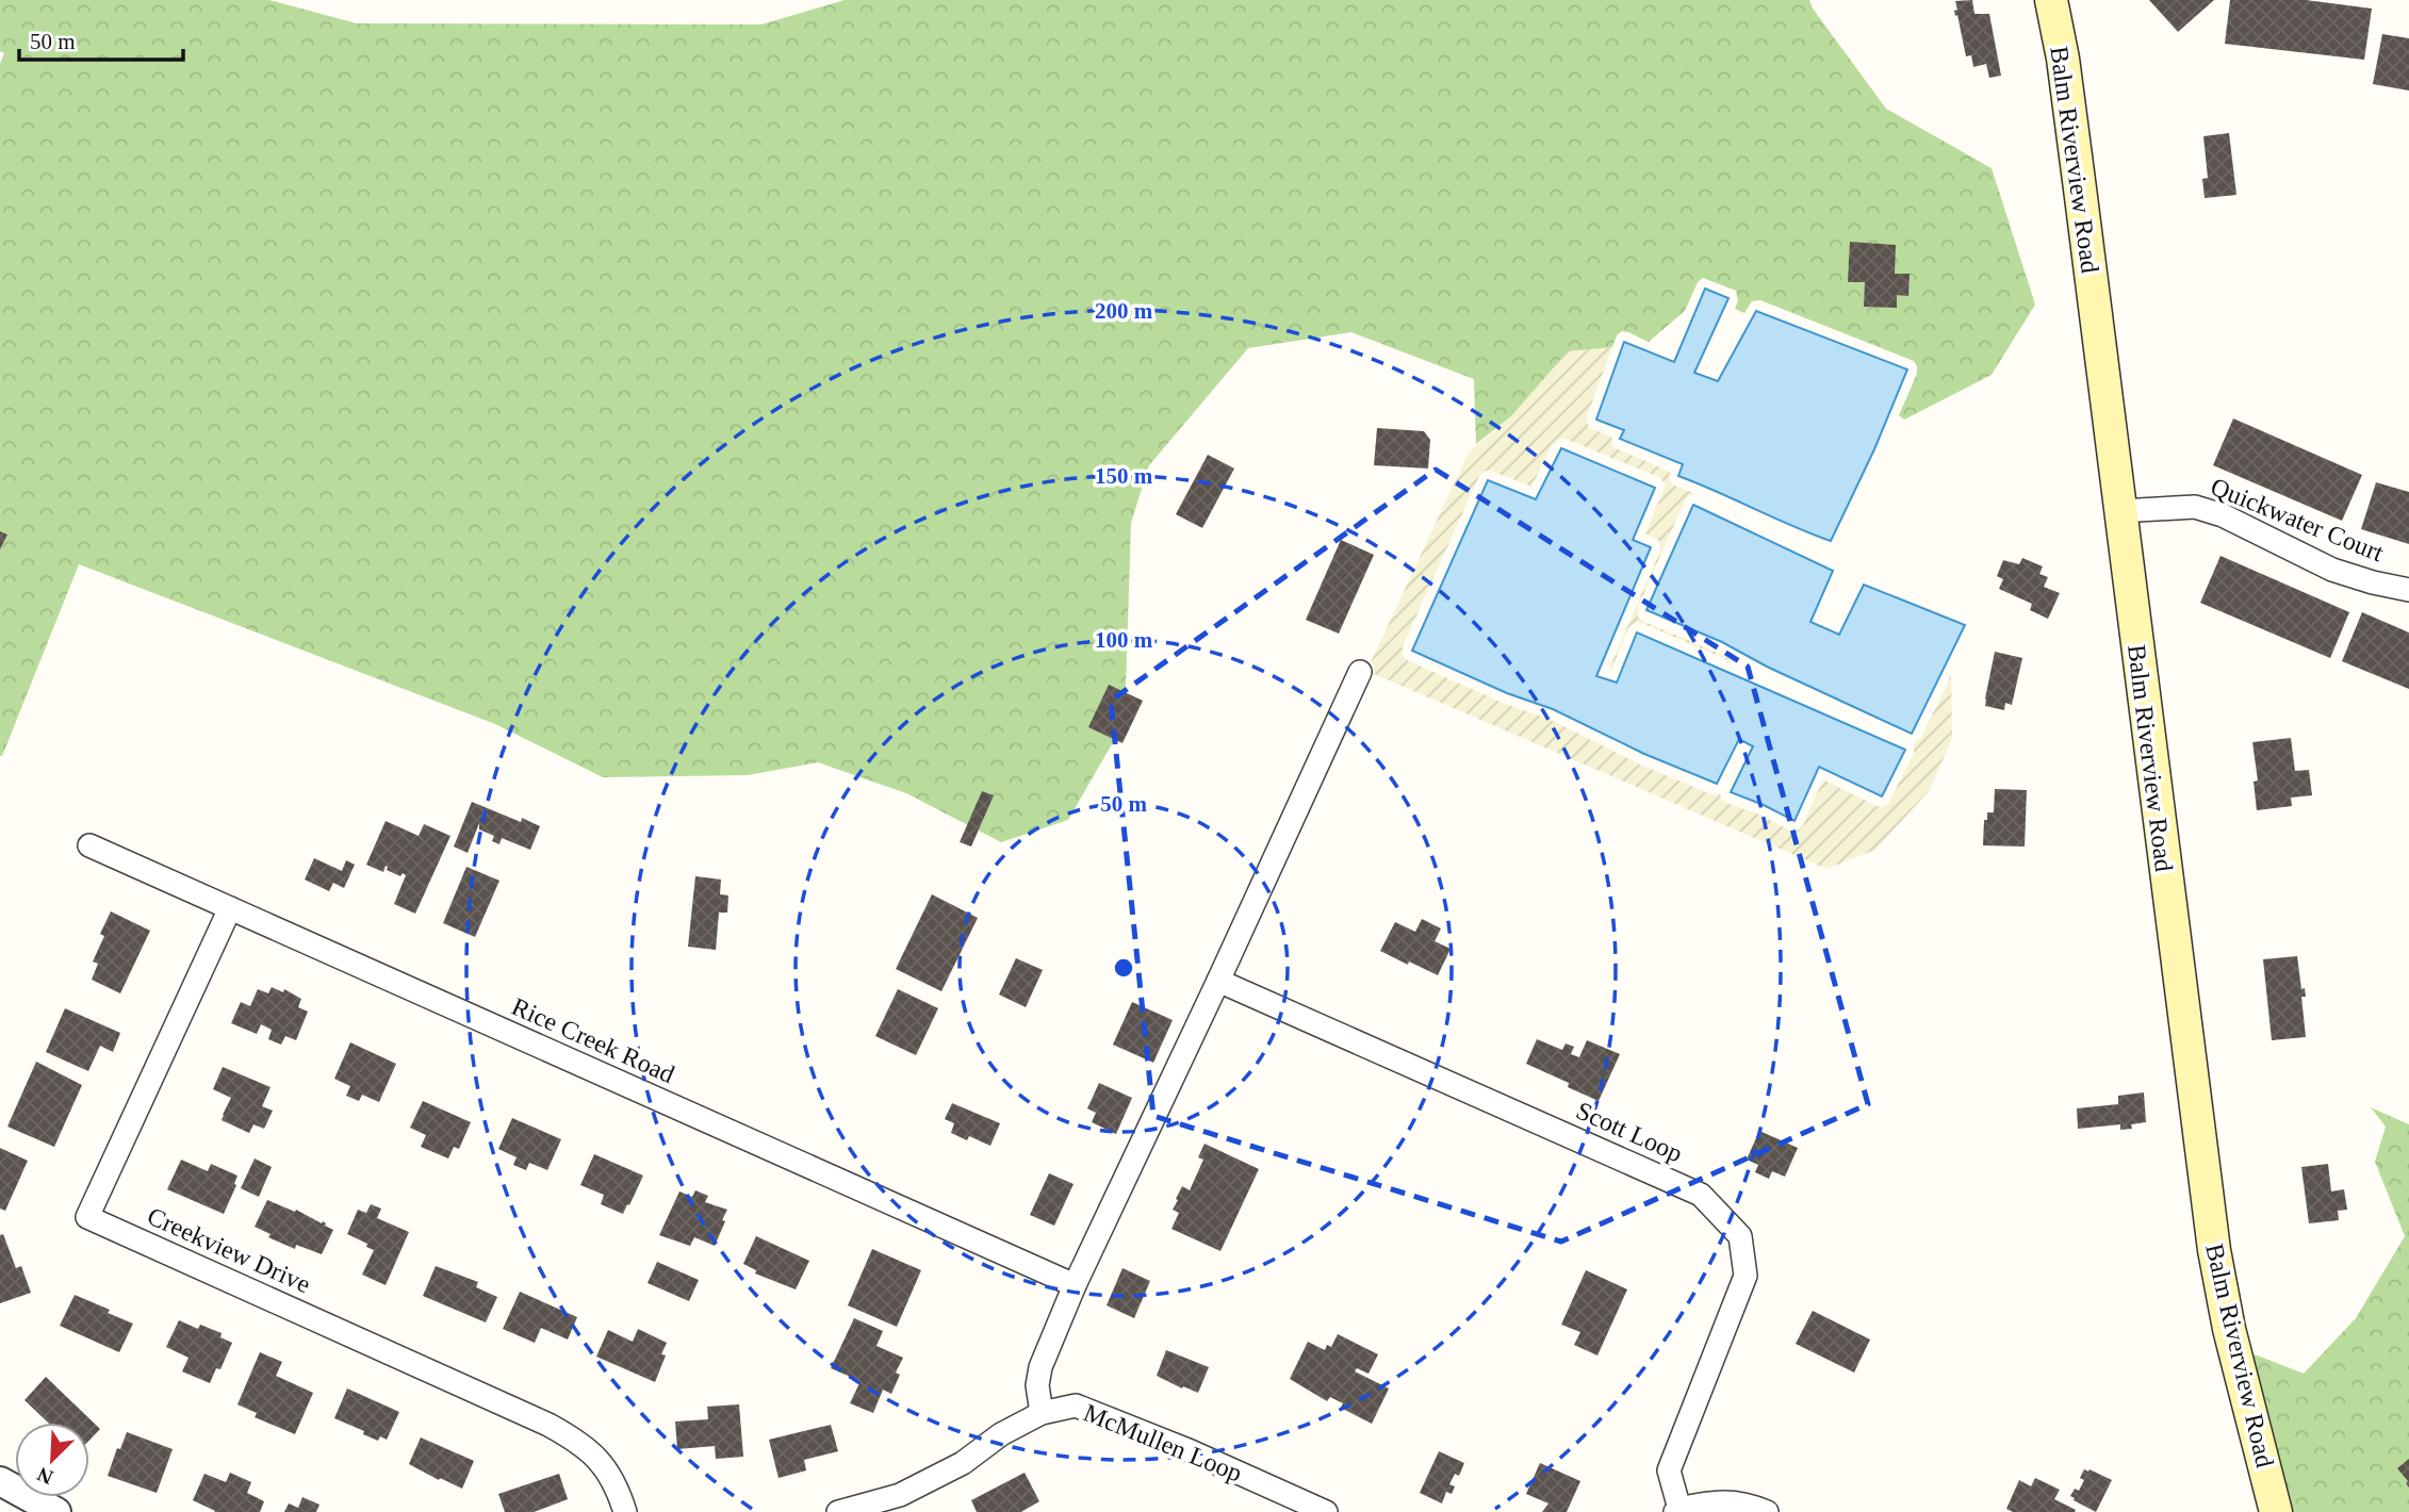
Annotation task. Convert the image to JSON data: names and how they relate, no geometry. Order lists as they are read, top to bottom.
{
  "streets": {
    "main road": ["Balm Riverview Road"],
    "street": [
      "Quickwater Court",
      "Rice Creek Road",
      "Scott Loop",
      "Creekview Drive",
      "McMullen Loop"
    ]
  },
  "crossings": [
    ["Balm Riverview Road", "Quickwater Court"],
    ["Rice Creek Road", "Creekview Drive"]
  ],
  "scale_bar": "50 m",
  "north": "bottom left",
  "rings": [
    "200 m",
    "150 m",
    "100 m",
    "50 m"
  ]
}
